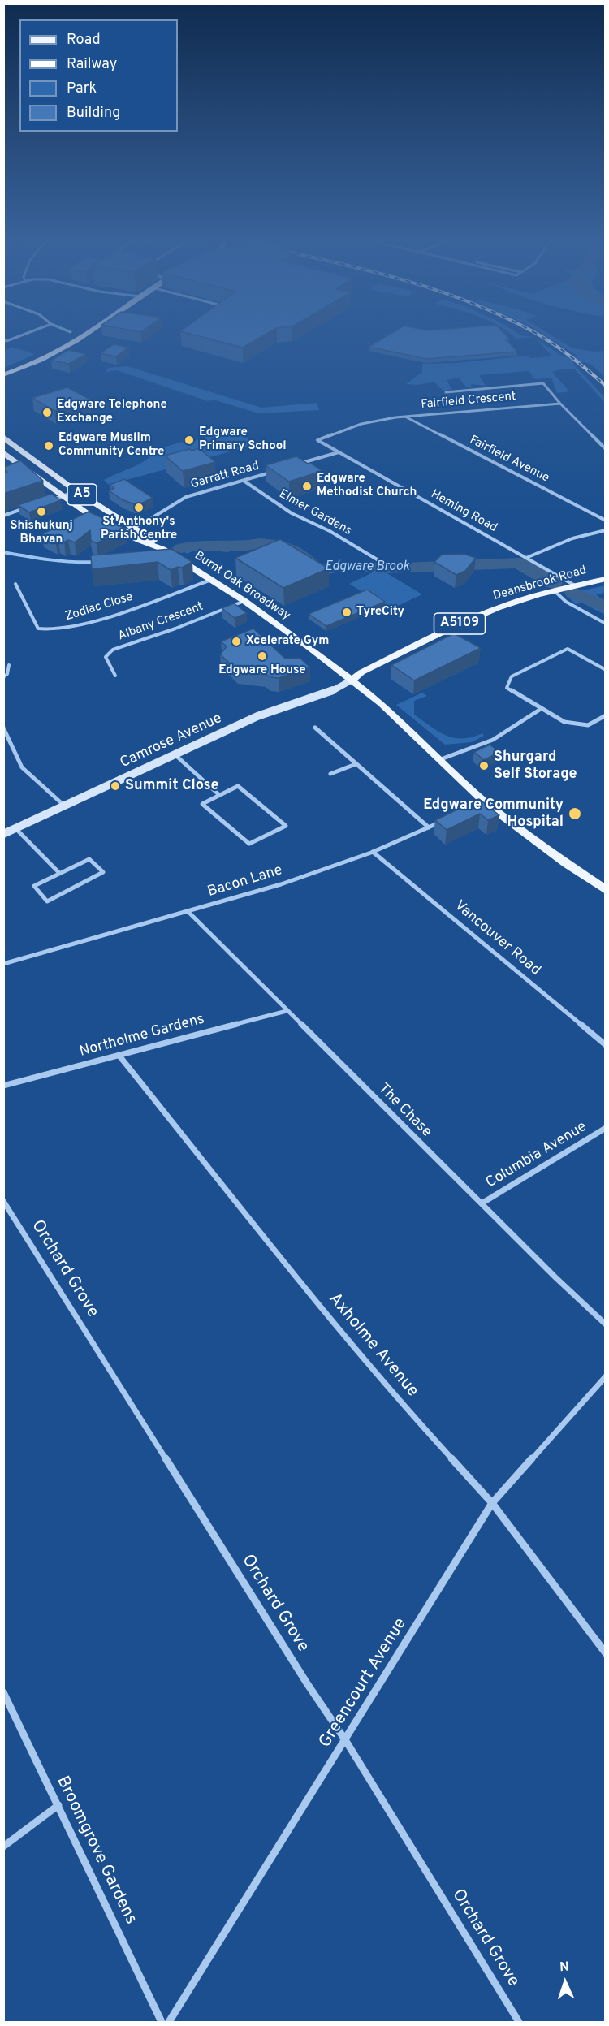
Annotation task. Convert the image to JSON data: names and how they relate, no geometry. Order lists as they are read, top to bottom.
{
  "streets": {
    "main road": [
      "A5",
      "Deansbrook Road",
      "Burnt Oak Broadway",
      "A5109"
    ],
    "street": [
      "Fairfield Crescent",
      "Fairfield Avenue",
      "Garratt Road",
      "Heming Road",
      "Elmer Gardens",
      "Zodiac Close",
      "Albany Crescent",
      "Camrose Avenue",
      "Bacon Lane",
      "Vancouver Road",
      "Northolme Gardens",
      "The Chase",
      "Columbia Avenue",
      "Orchard Grove",
      "Axholme Avenue",
      "Greencourt Avenue",
      "Broomgrove Gardens"
    ]
  },
  "crossings": [
    ["Fairfield Crescent", "Fairfield Avenue"],
    ["Fairfield Crescent", "Heming Road"],
    ["Garratt Road", "A5"],
    ["Garratt Road", "Elmer Gardens"],
    ["A5", "Deansbrook Road"],
    ["A5", "Burnt Oak Broadway"],
    ["A5", "Camrose Avenue"],
    ["Heming Road", "Deansbrook Road"],
    ["Deansbrook Road", "Burnt Oak Broadway"],
    ["Deansbrook Road", "Camrose Avenue"],
    ["Burnt Oak Broadway", "Zodiac Close"],
    ["Burnt Oak Broadway", "Albany Crescent"],
    ["Burnt Oak Broadway", "Camrose Avenue"],
    ["Bacon Lane", "Vancouver Road"],
    ["Bacon Lane", "The Chase"],
    ["Northolme Gardens", "The Chase"],
    ["Northolme Gardens", "Axholme Avenue"],
    ["The Chase", "Columbia Avenue"],
    ["Orchard Grove", "Greencourt Avenue"],
    ["Axholme Avenue", "Greencourt Avenue"]
  ],
  "water": ["Edgware Brook"],
  "places": [
    "Edgware Telephone Exchange",
    "Edgware Primary School",
    "Edgware Muslim Community Centre",
    "Edgware Methodist Church",
    "St Anthony's Parish Centre",
    "Shishukunj Bhavan",
    "TyreCity",
    "Xcelerate Gym",
    "Edgware House",
    "Shurgard Self Storage",
    "Summit Close",
    "Edgware Community Hospital"
  ],
  "legend": [
    "Road",
    "Railway",
    "Park",
    "Building"
  ],
  "north": "top"
}
